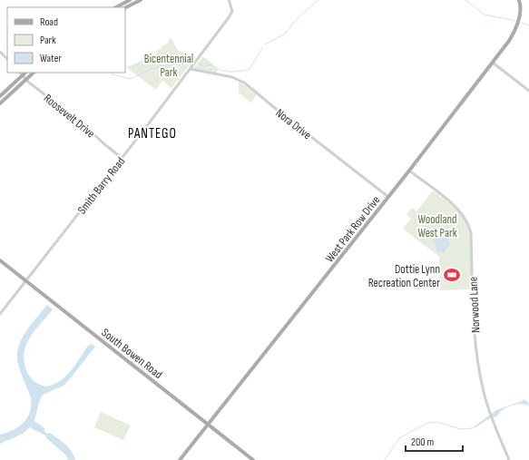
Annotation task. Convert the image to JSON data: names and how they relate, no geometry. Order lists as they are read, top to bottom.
{
  "streets": {
    "main road": ["West Park Row Drive", "South Bowen Road"],
    "street": [
      "Roosevelt Drive",
      "Nora Drive",
      "Smith Barry Road",
      "Norwood Lane"
    ]
  },
  "crossings": [
    ["Roosevelt Drive", "Smith Barry Road"],
    ["Nora Drive", "Smith Barry Road"],
    ["Nora Drive", "West Park Row Drive"],
    ["Smith Barry Road", "South Bowen Road"],
    ["West Park Row Drive", "Norwood Lane"],
    ["West Park Row Drive", "South Bowen Road"]
  ],
  "districts": ["PANTEGO"],
  "parks": ["Bicentennial Park", "Woodland West Park"],
  "places": {
    "sports": ["Dottie Lynn Recreation Center"]
  },
  "legend": ["Road", "Park", "Water"],
  "scale_bar": "200 m"
}
